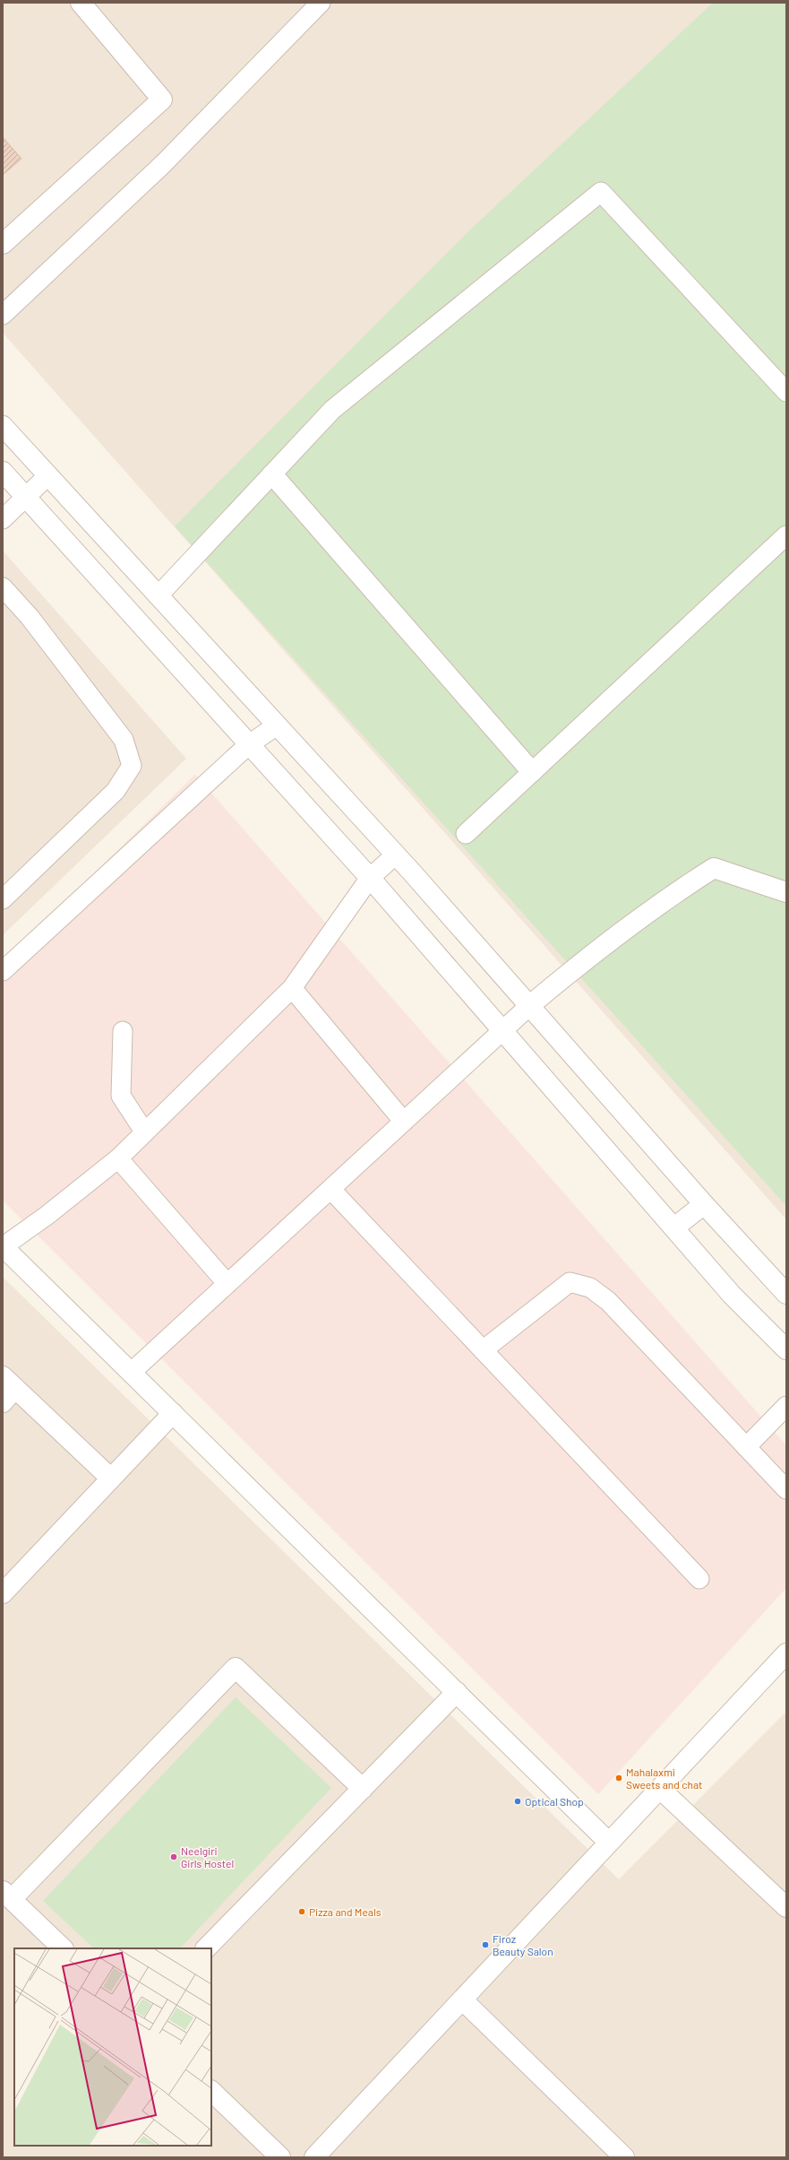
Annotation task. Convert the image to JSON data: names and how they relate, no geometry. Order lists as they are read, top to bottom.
{
  "places": [
    "Mahalaxmi Sweets and chat",
    "Optical Shop",
    "Neelgiri Girls Hostel",
    "Pizza and Meals",
    "Firoz Beauty Salon"
  ]
}
